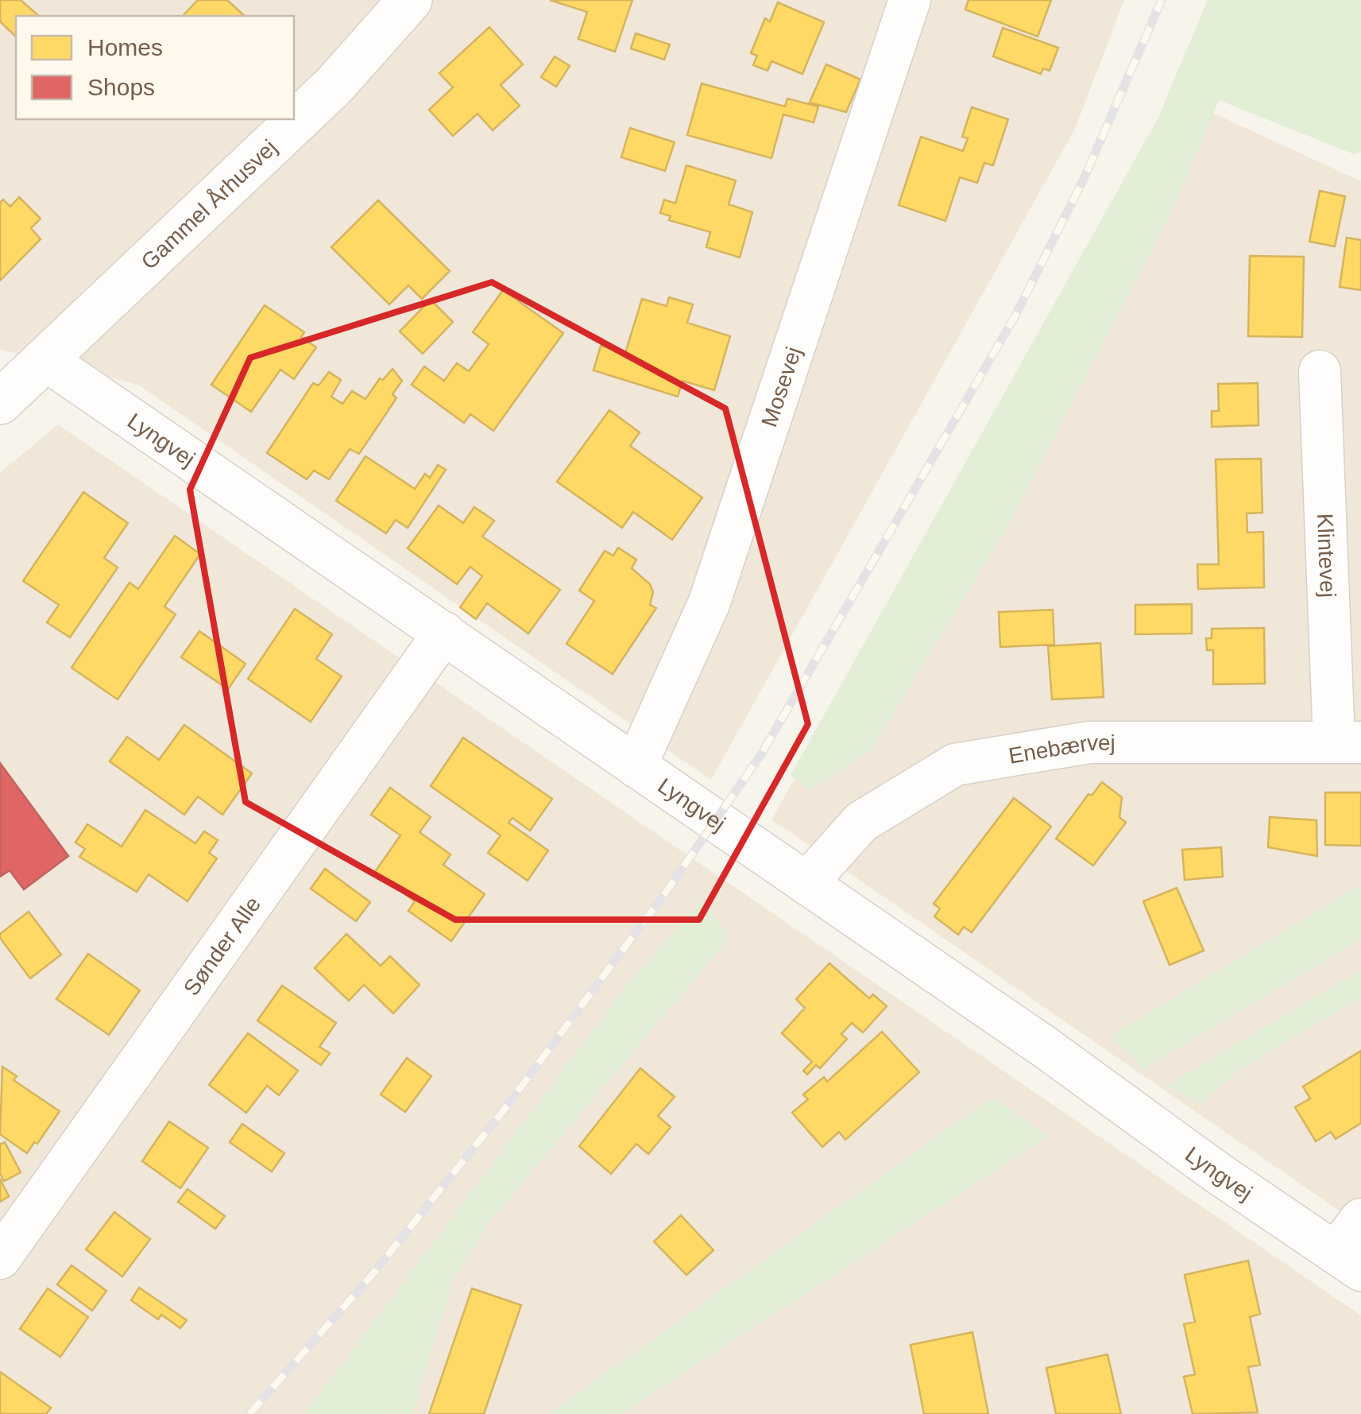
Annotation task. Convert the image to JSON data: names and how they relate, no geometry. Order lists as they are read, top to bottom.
{
  "streets": {
    "street": [
      "Gammel Århusvej",
      "Mosevej",
      "Lyngvej",
      "Klintevej",
      "Enebærvej",
      "Sønder Alle"
    ]
  },
  "crossings": [
    ["Gammel Århusvej", "Lyngvej"],
    ["Mosevej", "Lyngvej"],
    ["Lyngvej", "Enebærvej"],
    ["Lyngvej", "Sønder Alle"],
    ["Klintevej", "Enebærvej"]
  ],
  "legend": ["Homes", "Shops"]
}
